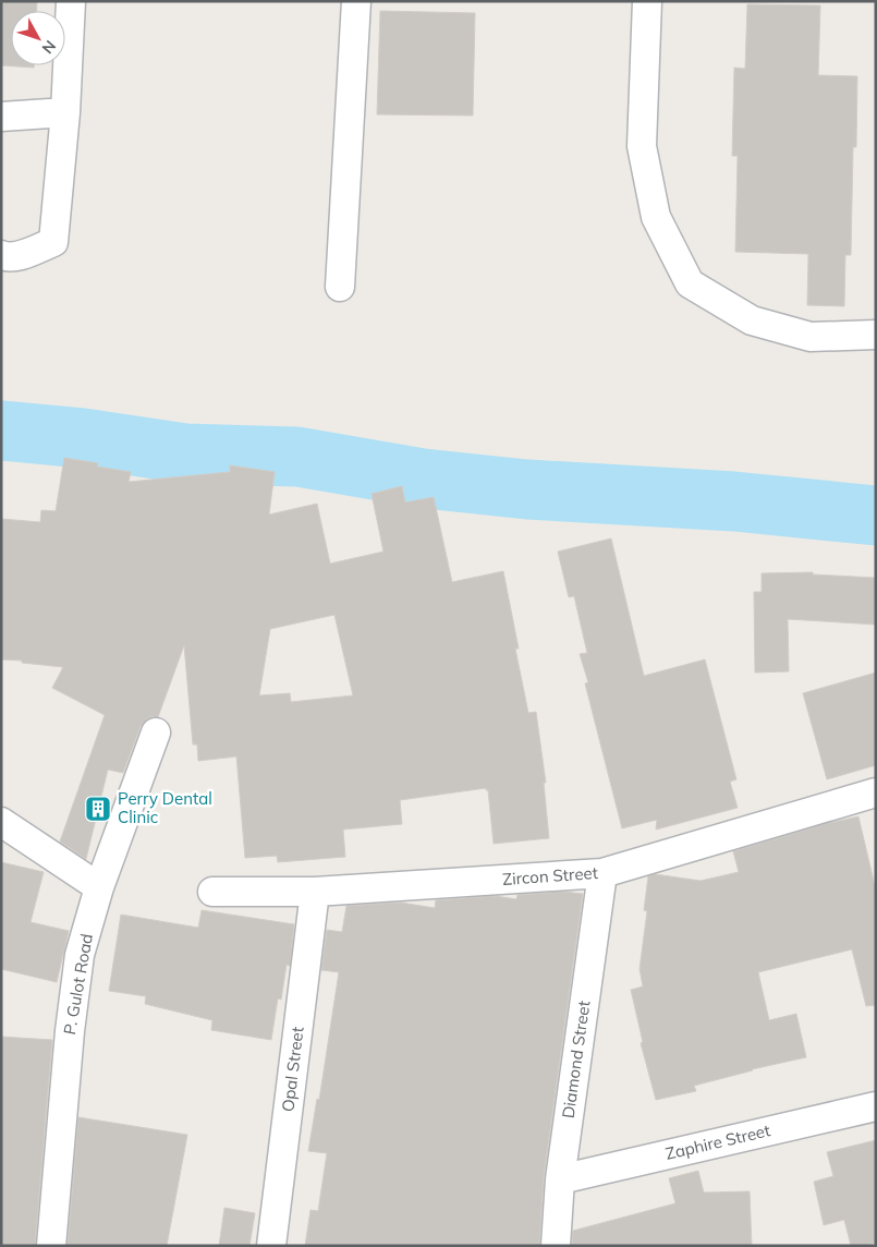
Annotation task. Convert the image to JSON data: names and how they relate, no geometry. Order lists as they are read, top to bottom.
{
  "streets": {
    "street": [
      "Zircon Street",
      "P. Gulot Road",
      "Diamond Street",
      "Opal Street",
      "Zaphire Street"
    ]
  },
  "crossings": [
    ["Zircon Street", "Diamond Street"],
    ["Zircon Street", "Opal Street"],
    ["Diamond Street", "Zaphire Street"]
  ],
  "places": {
    "building": ["Perry Dental Clinic"]
  },
  "north": "bottom right"
}
